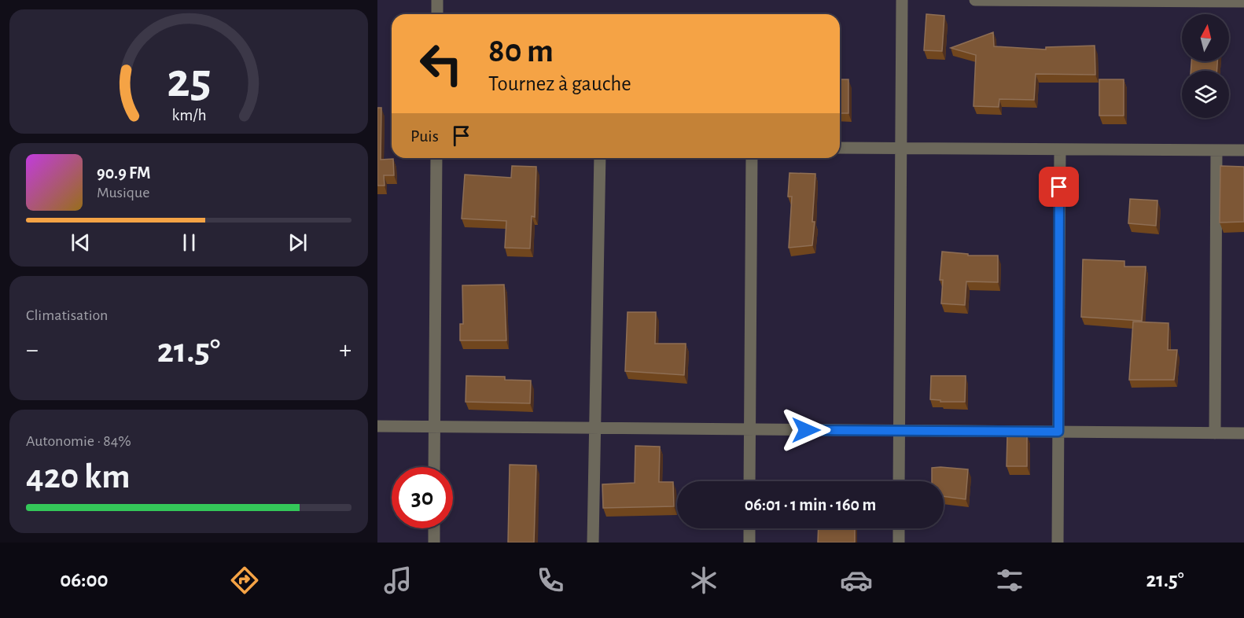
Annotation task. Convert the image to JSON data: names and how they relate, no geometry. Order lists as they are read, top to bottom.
{
  "north": "top",
  "page": {
    "turn": ["80 m", "Tournez à gauche"],
    "then": "Puis",
    "song": ["90.9 FM", "Musique"],
    "tile": [
      "Climatisation",
      ["Autonomie · 84%", "420 km"]
    ],
    "heat": ["−", "21.5°", "+"],
    "limit": "30",
    "trip": "06:01 · 1 min · 160 m",
    "tabs": ["06:00", "21.5°"],
    "gauge": ["25", "km/h"]
  }
}
